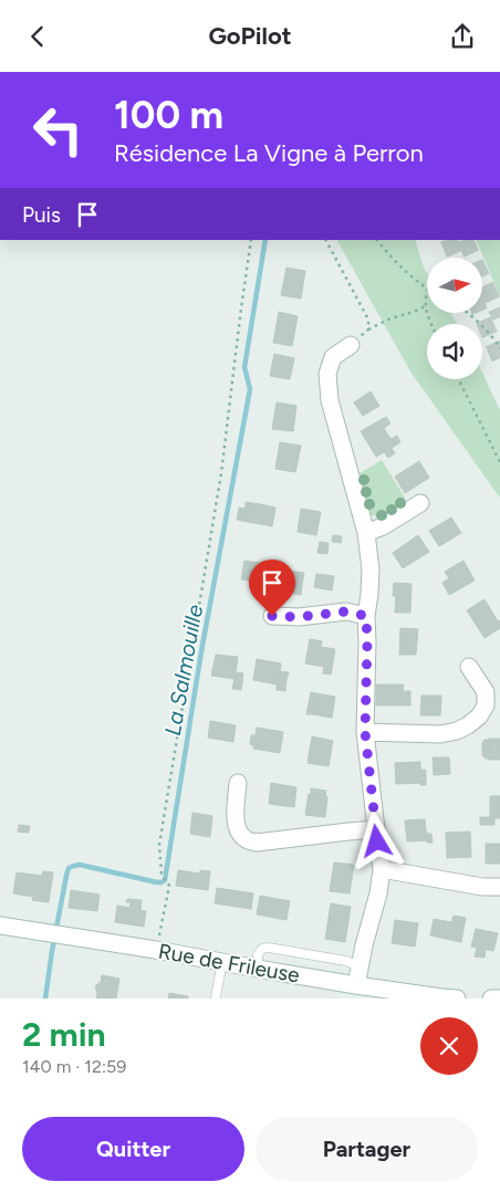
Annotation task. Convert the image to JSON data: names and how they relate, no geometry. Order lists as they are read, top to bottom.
{
  "streets": {
    "street": ["Rue de Frileuse"]
  },
  "water": ["La Salmouille"],
  "north": "right",
  "page": {
    "header": "GoPilot",
    "turn": ["100 m", "Résidence La Vigne à Perron"],
    "then": "Puis",
    "heading": ["2 min", "140 m · 12:59"],
    "buttons": ["Quitter", "Partager"]
  }
}
